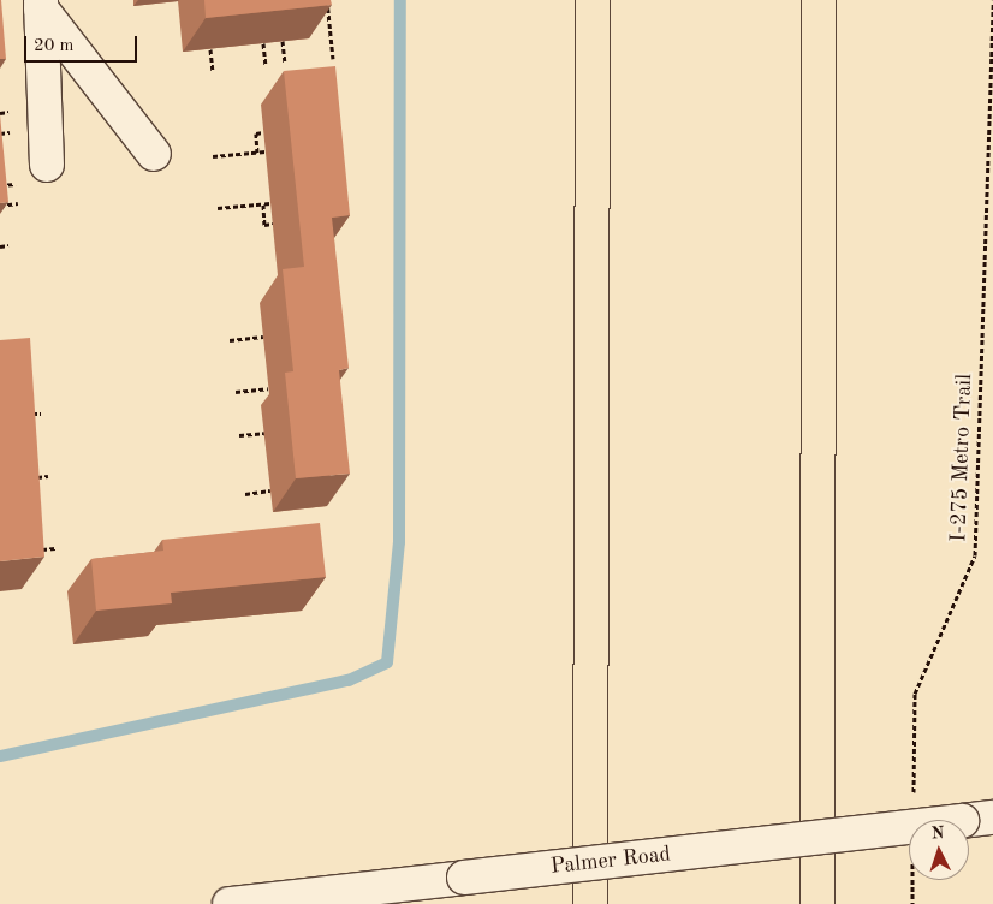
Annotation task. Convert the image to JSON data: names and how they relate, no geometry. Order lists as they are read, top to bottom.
{
  "streets": {
    "street": ["Palmer Road"],
    "path": ["I-275 Metro Trail"]
  },
  "scale_bar": "20 m",
  "north": "top"
}
